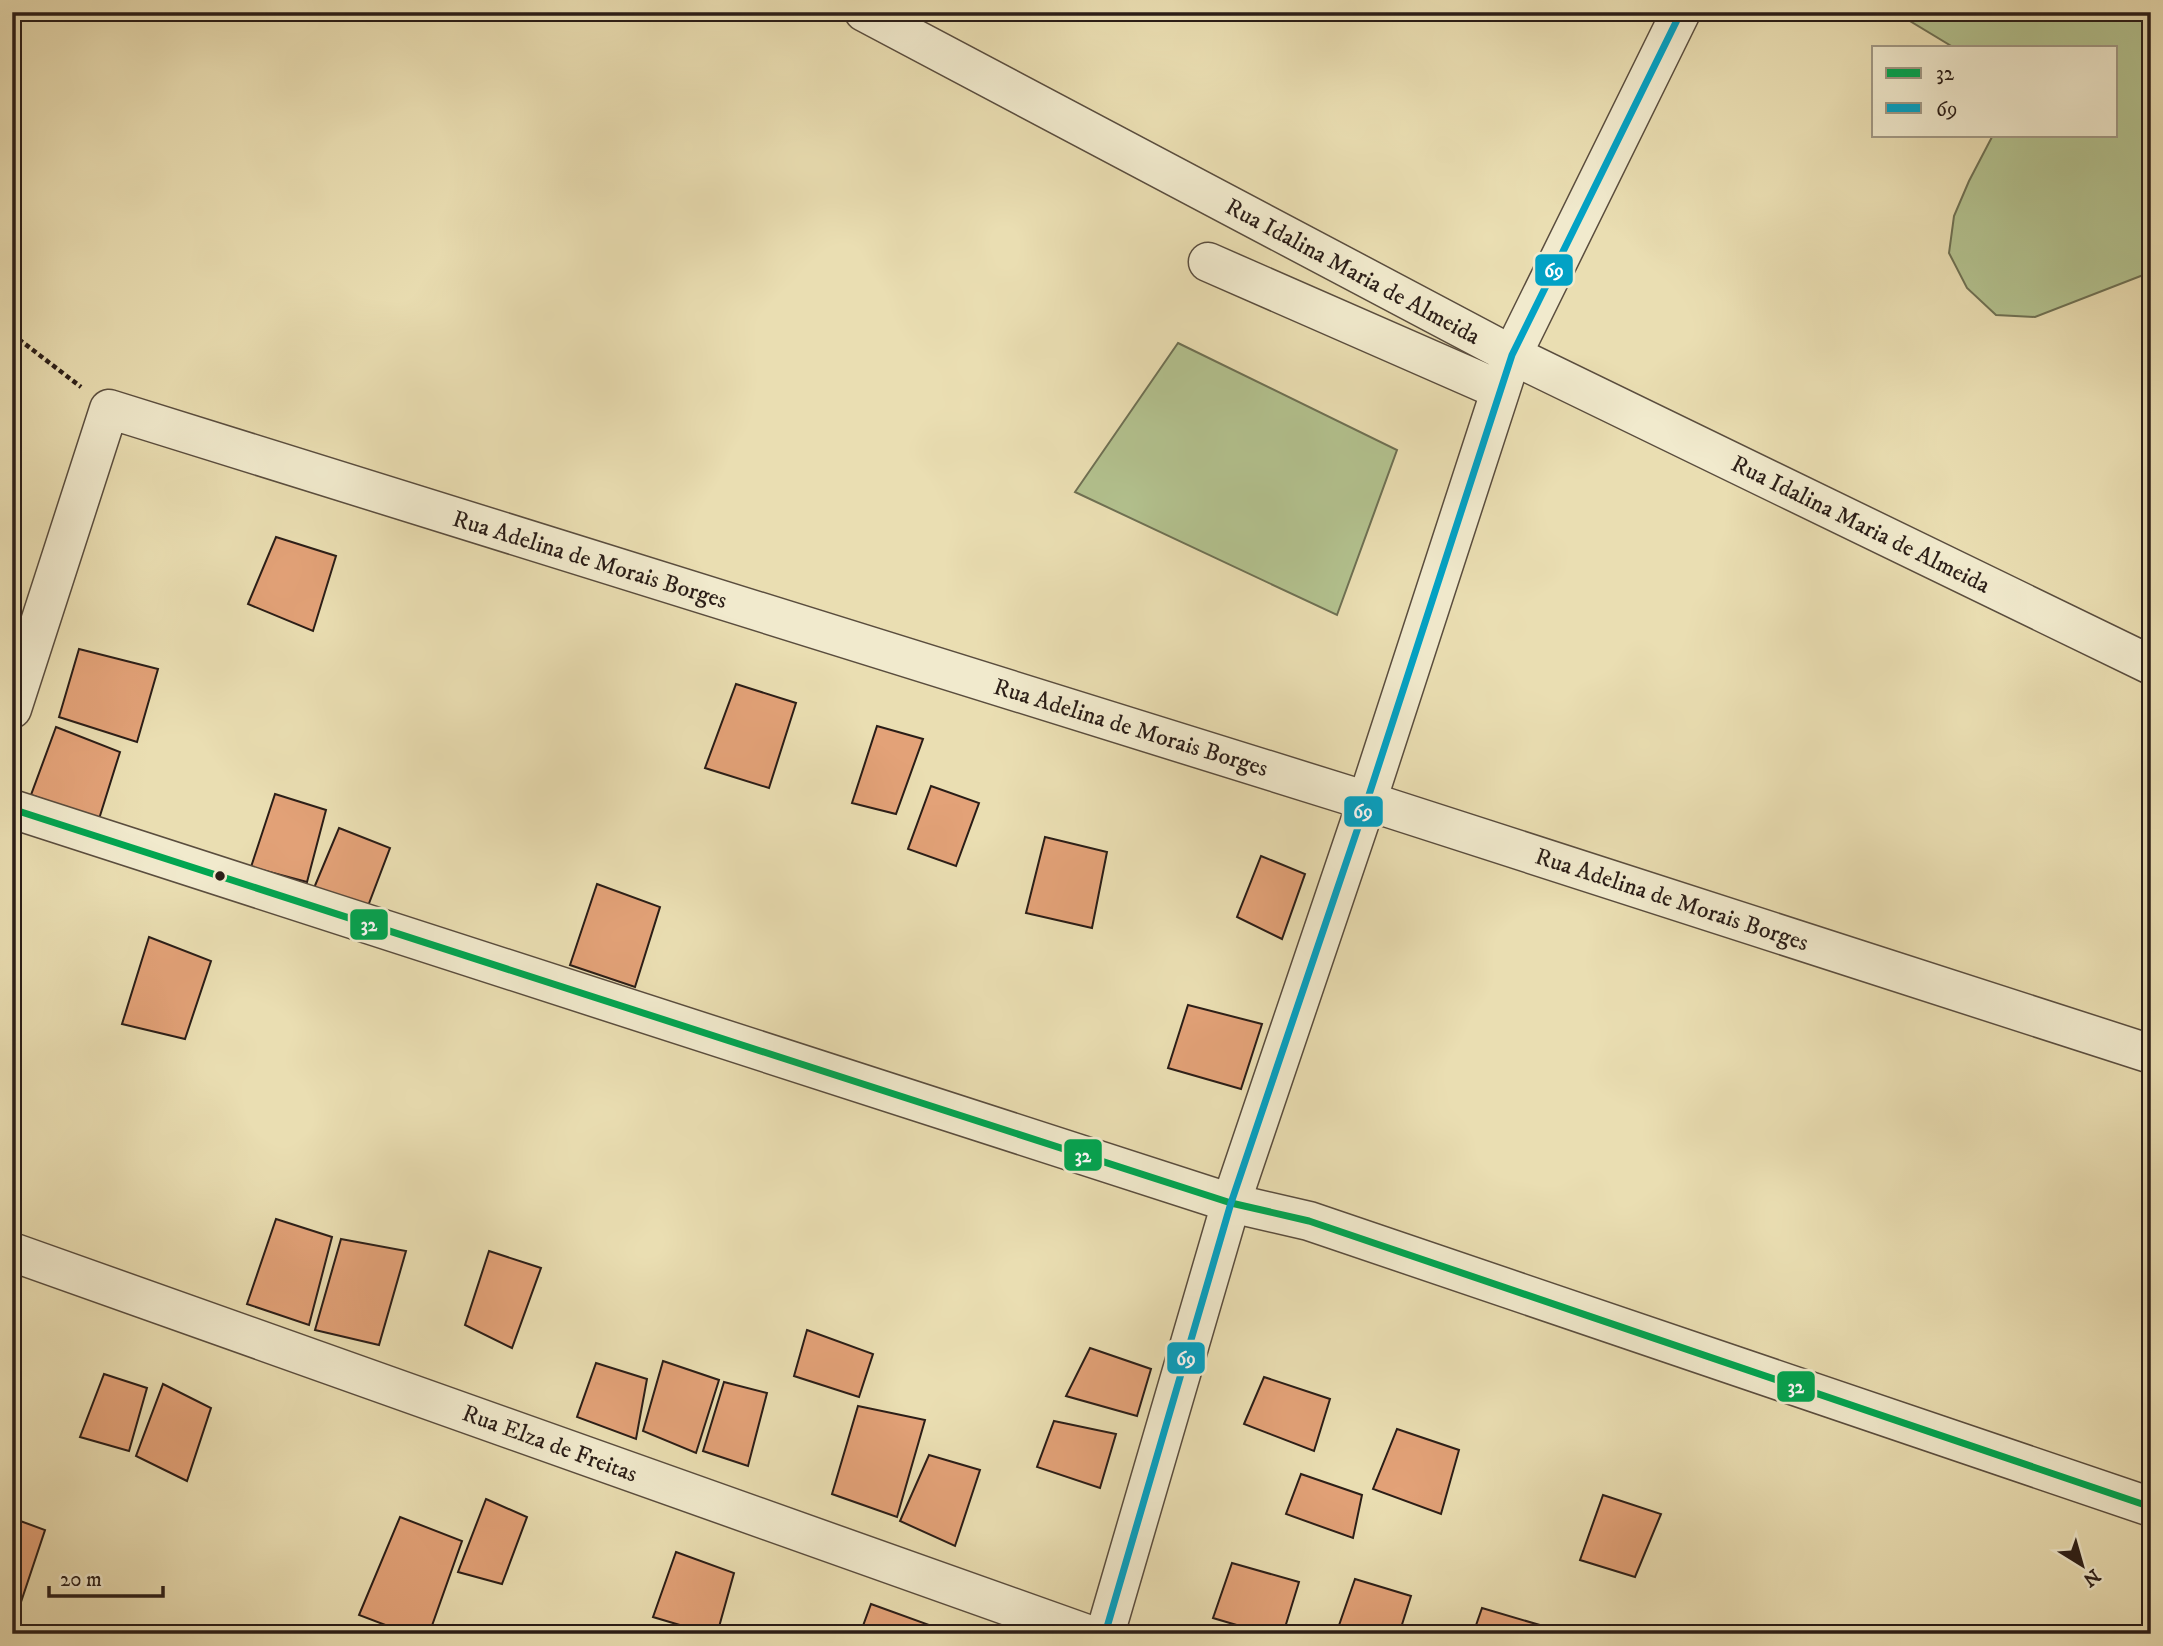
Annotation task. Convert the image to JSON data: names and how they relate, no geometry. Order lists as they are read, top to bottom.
{
  "streets": {
    "street": ["Rua Idalina Maria de Almeida", "Rua Adelina de Morais Borges", "Rua Elza de Freitas"]
  },
  "lines": ["transit line 69", "transit line 32"],
  "legend": ["32", "69"],
  "scale_bar": "20 m",
  "north": "bottom right"
}
